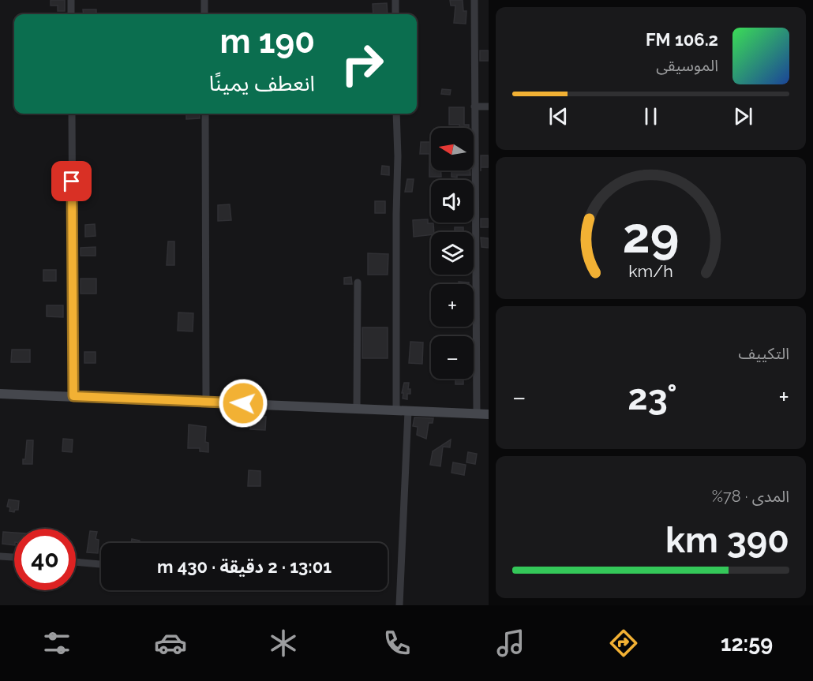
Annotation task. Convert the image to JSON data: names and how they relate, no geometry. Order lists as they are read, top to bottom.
{
  "north": "left",
  "page": {
    "turn": ["190 m", "انعطف يمينًا"],
    "song": ["106.2 FM", "الموسيقى"],
    "map_buttons": ["+", "−"],
    "tile": [
      "التكييف",
      ["المدى · 78%", "390 km"]
    ],
    "heat": ["−", "23°", "+"],
    "limit": "40",
    "trip": "13:01 · 2 دقيقة · 430 m",
    "tabs": "12:59",
    "gauge": ["29", "km/h"]
  }
}
